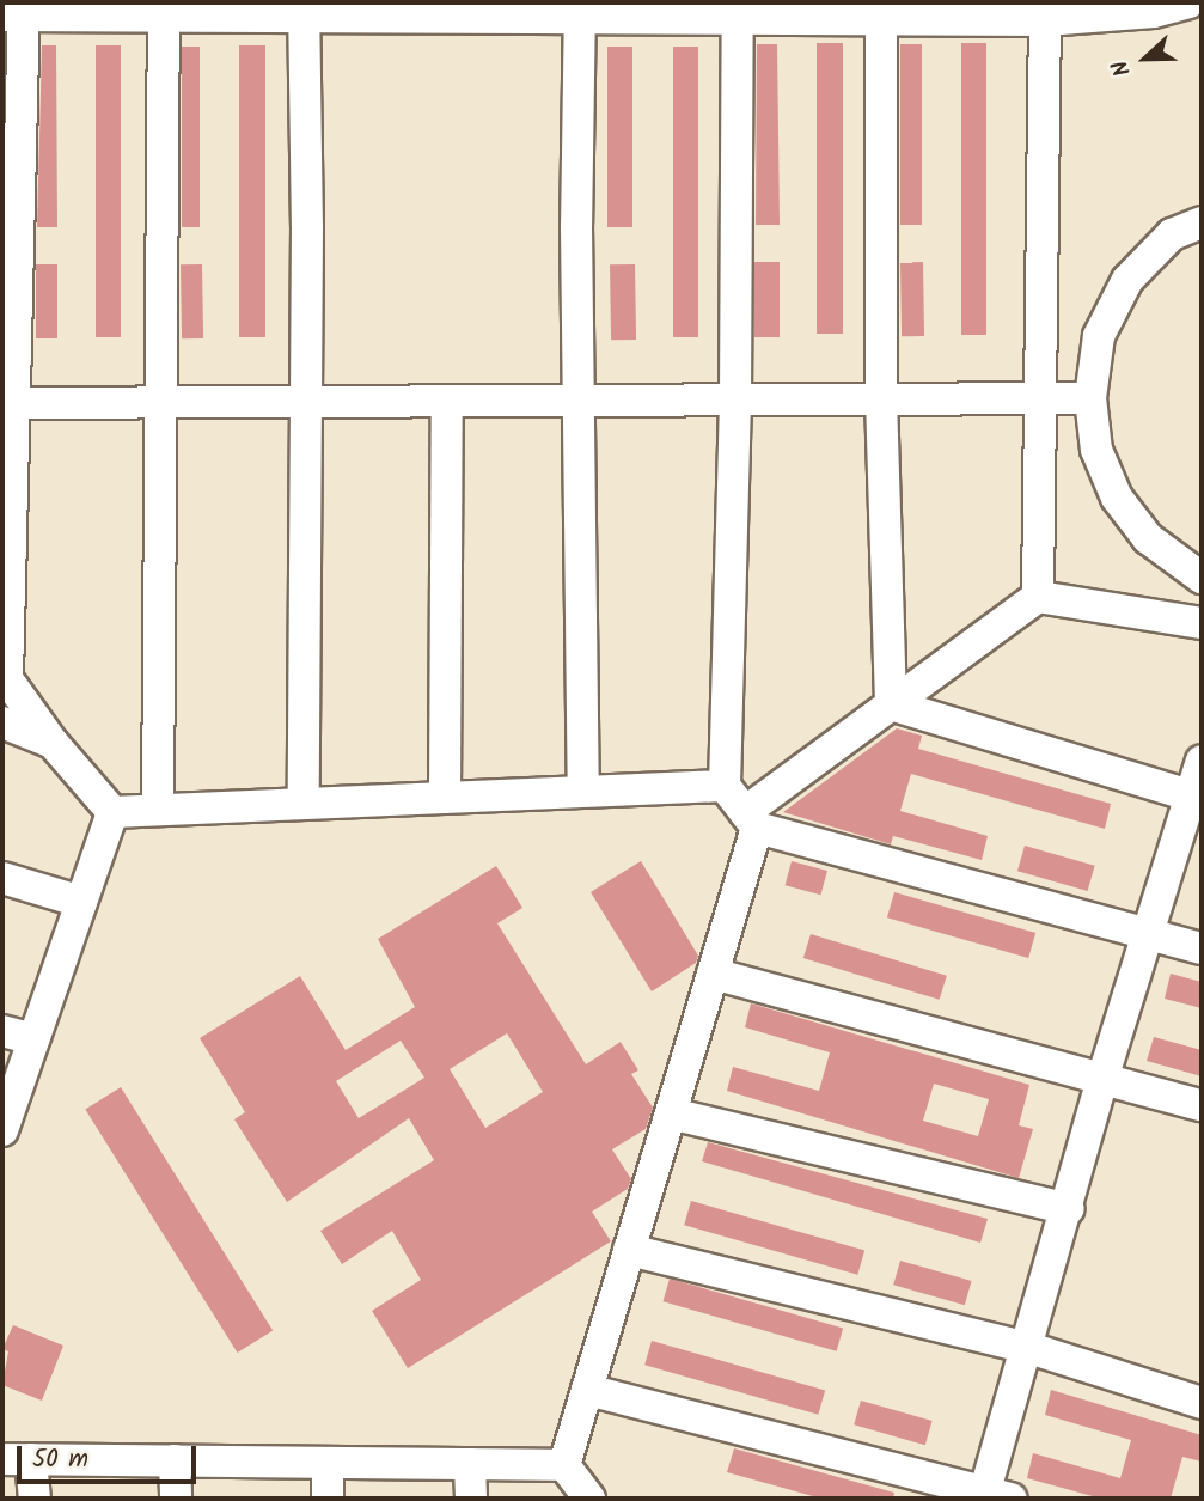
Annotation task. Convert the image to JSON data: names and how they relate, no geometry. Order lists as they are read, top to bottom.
{
  "scale_bar": "50 m",
  "north": "left"
}
